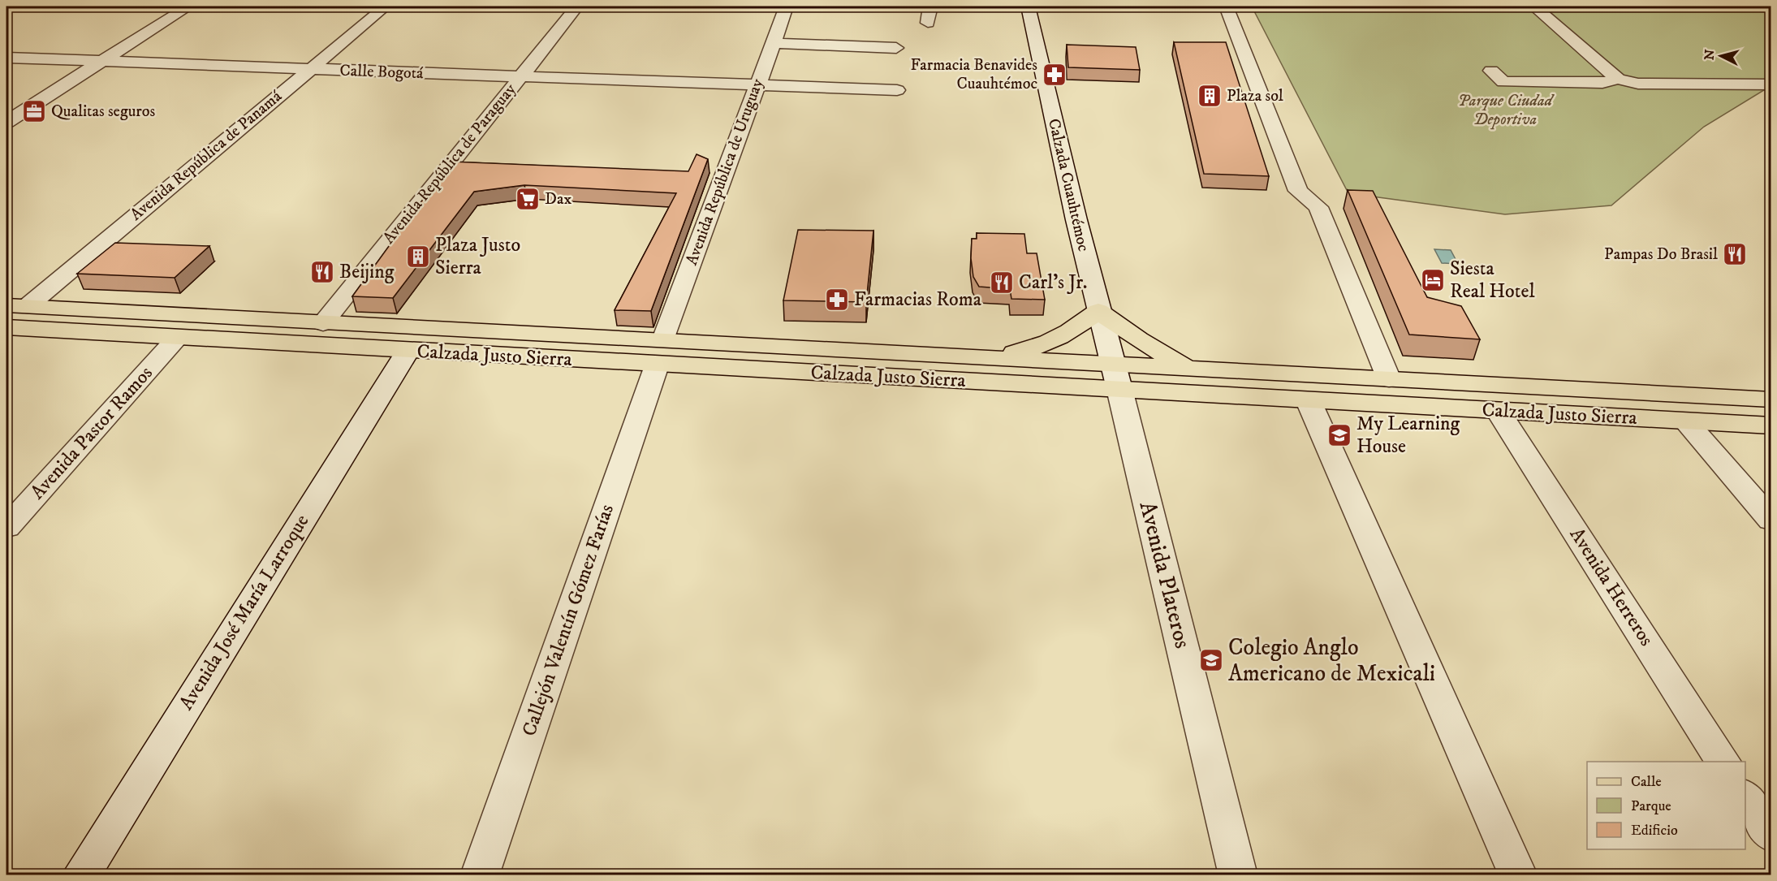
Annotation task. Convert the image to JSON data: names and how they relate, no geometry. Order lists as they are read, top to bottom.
{
  "streets": {
    "main road": ["Calzada Justo Sierra"],
    "street": [
      "Calle Bogotá",
      "Avenida República de Panamá",
      "Avenida República de Paraguay",
      "Avenida República de Uruguay",
      "Calzada Cuauhtémoc",
      "Avenida Pastor Ramos",
      "Avenida Plateros",
      "Avenida Herreros",
      "Avenida José María Larroque",
      "Callejón Valentín Gómez Farías"
    ]
  },
  "crossings": [
    ["Calle Bogotá", "Avenida República de Panamá"],
    ["Calle Bogotá", "Avenida República de Paraguay"],
    ["Calle Bogotá", "Avenida República de Uruguay"],
    ["Avenida República de Panamá", "Calzada Justo Sierra"],
    ["Avenida República de Paraguay", "Calzada Justo Sierra"],
    ["Avenida República de Uruguay", "Calzada Justo Sierra"],
    ["Avenida República de Uruguay", "Callejón Valentín Gómez Farías"],
    ["Calzada Cuauhtémoc", "Calzada Justo Sierra"],
    ["Calzada Cuauhtémoc", "Avenida Plateros"],
    ["Calzada Justo Sierra", "Avenida Pastor Ramos"],
    ["Calzada Justo Sierra", "Avenida Plateros"],
    ["Calzada Justo Sierra", "Avenida Herreros"],
    ["Calzada Justo Sierra", "Avenida José María Larroque"],
    ["Calzada Justo Sierra", "Callejón Valentín Gómez Farías"]
  ],
  "parks": ["Parque Ciudad Deportiva"],
  "places": {
    "pharmacy": ["Farmacia Benavides Cuauhtémoc", "Farmacias Roma"],
    "building": ["Plaza sol", "Plaza Justo Sierra"],
    "office": ["Qualitas seguros"],
    "supermarket": ["Dax"],
    "restaurant": ["Pampas Do Brasil", "Beijing", "Carl's Jr."],
    "hotel": ["Siesta Real Hotel"],
    "school or university": ["My Learning House", "Colegio Anglo Americano de Mexicali"]
  },
  "legend": ["Calle", "Parque", "Edificio"],
  "north": "left"
}
